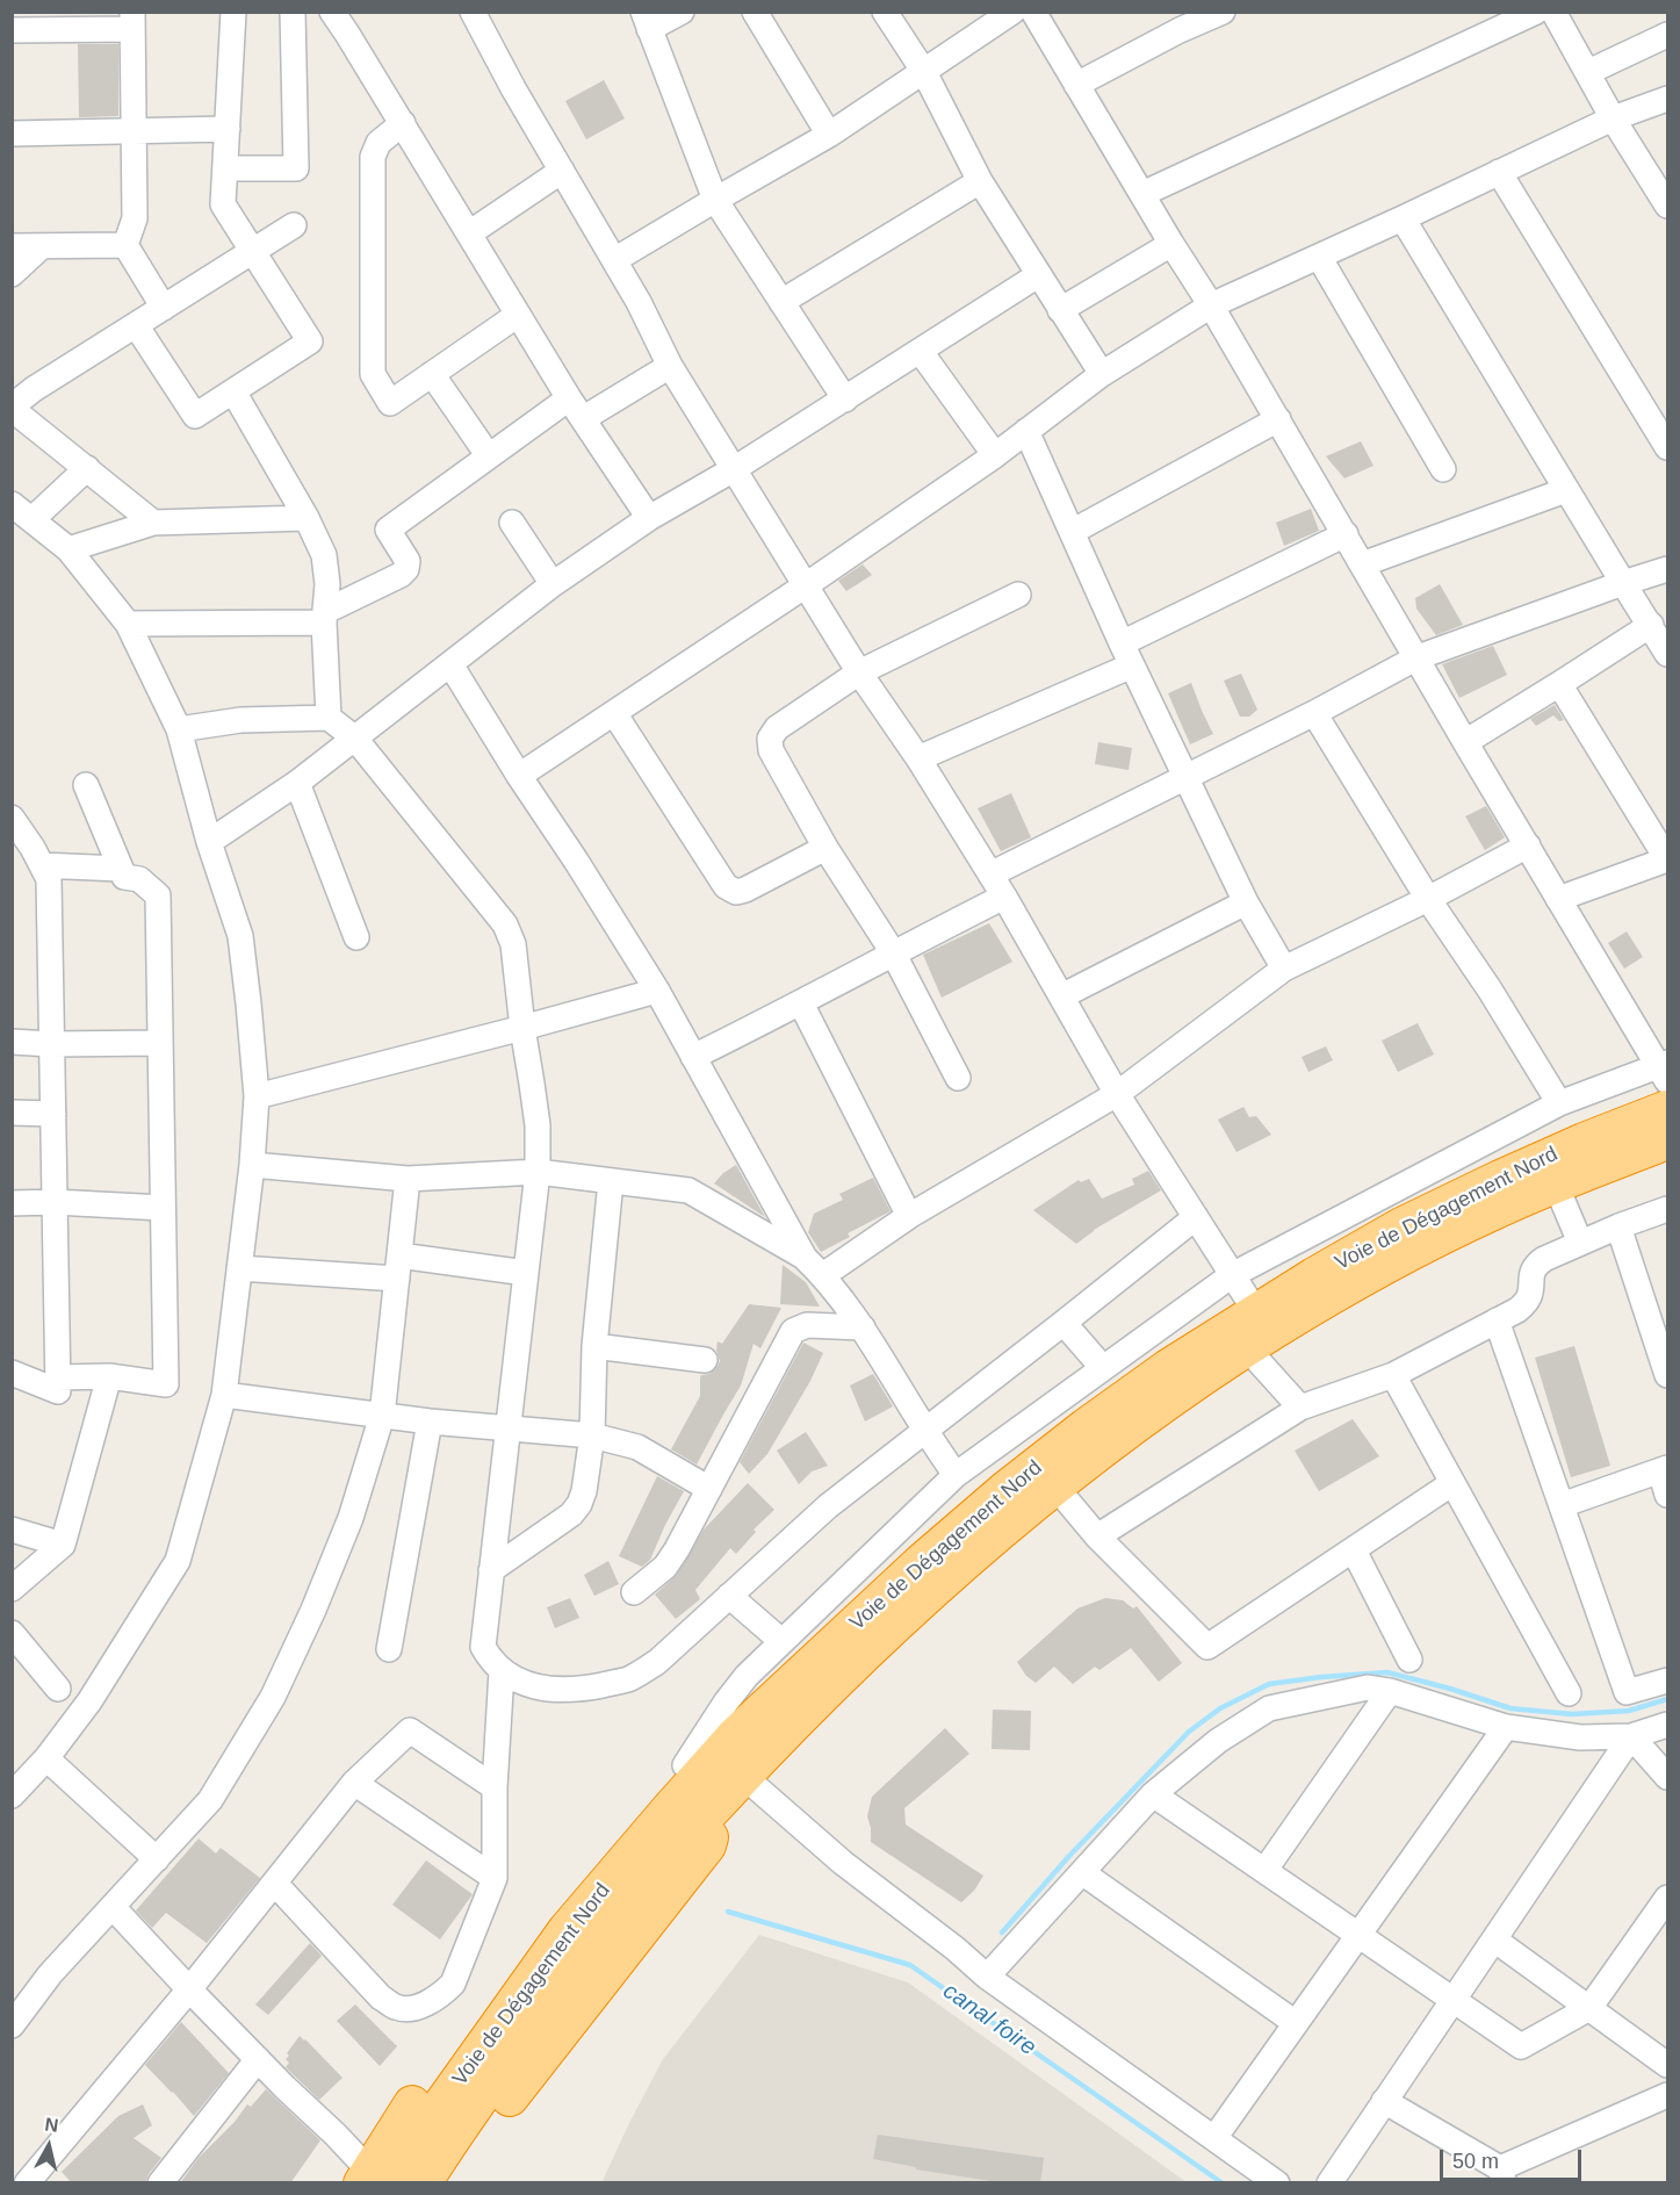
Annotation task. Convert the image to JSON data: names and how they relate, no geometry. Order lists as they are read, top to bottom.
{
  "streets": {
    "highway": ["Voie de Dégagement Nord"]
  },
  "water": ["canal foire"],
  "scale_bar": "50 m",
  "north": "top"
}
